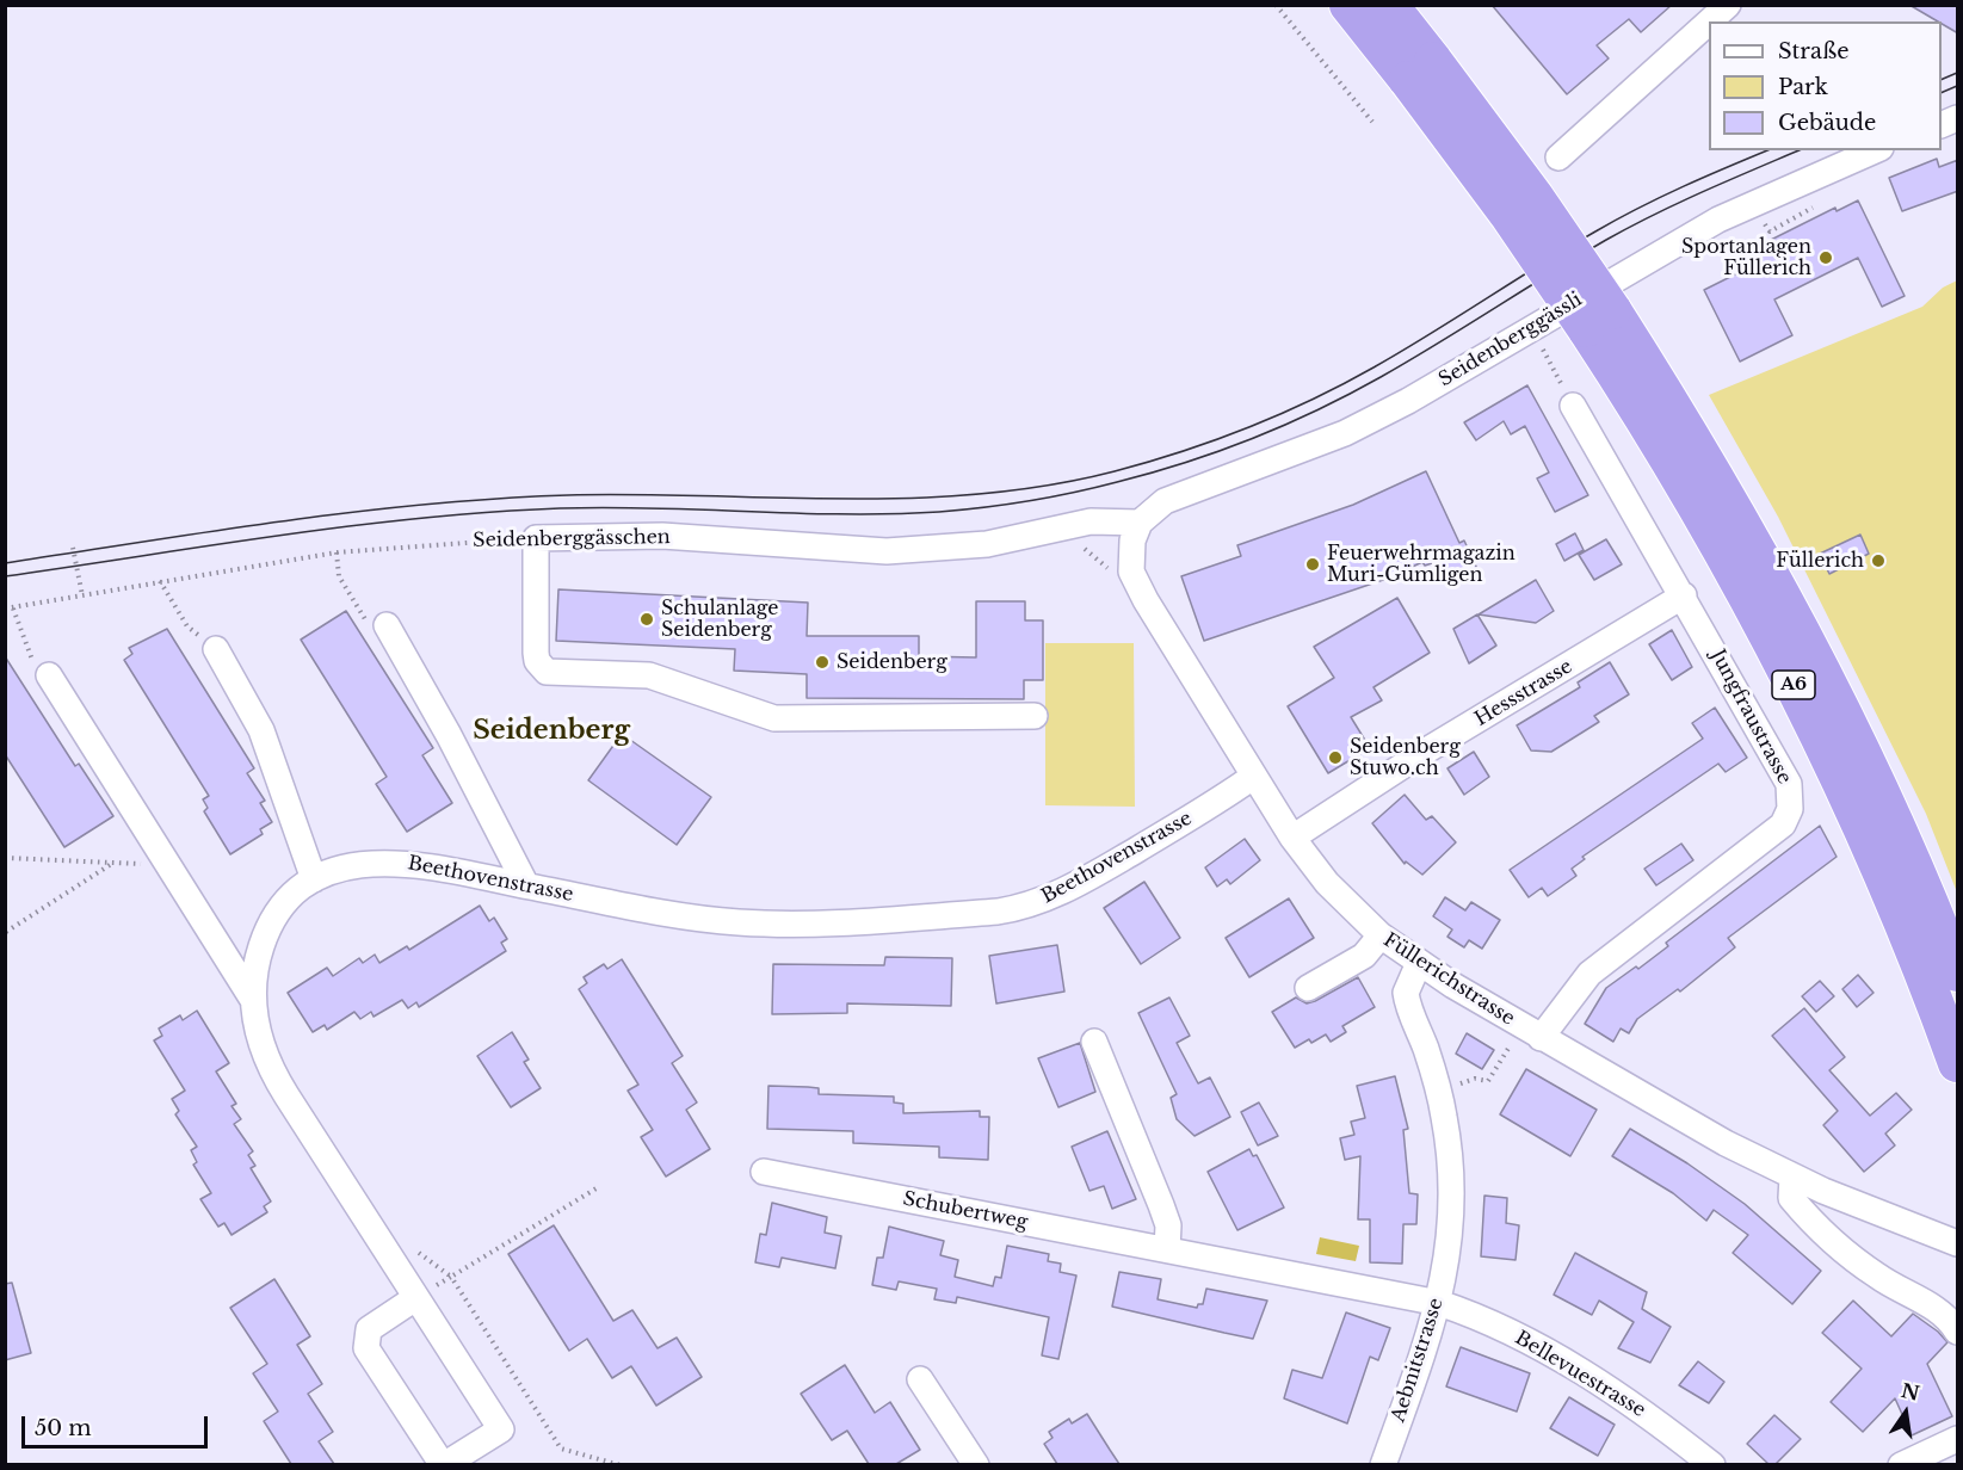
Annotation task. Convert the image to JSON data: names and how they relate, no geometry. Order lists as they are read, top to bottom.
{
  "streets": {
    "highway": ["A6"],
    "street": [
      "Seidenberggässli",
      "Seidenberggässchen",
      "Hessstrasse",
      "Jungfraustrasse",
      "Beethovenstrasse",
      "Füllerichstrasse",
      "Schubertweg",
      "Aebnitstrasse",
      "Bellevuestrasse"
    ]
  },
  "crossings": [
    ["Seidenberggässli", "Seidenberggässchen"],
    ["Seidenberggässli", "Füllerichstrasse"],
    ["Seidenberggässchen", "Füllerichstrasse"],
    ["Hessstrasse", "Jungfraustrasse"],
    ["Hessstrasse", "Füllerichstrasse"],
    ["Jungfraustrasse", "Füllerichstrasse"],
    ["Beethovenstrasse", "Füllerichstrasse"],
    ["Füllerichstrasse", "Aebnitstrasse"],
    ["Schubertweg", "Aebnitstrasse"],
    ["Schubertweg", "Bellevuestrasse"],
    ["Aebnitstrasse", "Bellevuestrasse"]
  ],
  "districts": ["Seidenberg"],
  "places": [
    "Sportanlagen Füllerich",
    "Füllerich",
    "Feuerwehrmagazin Muri-Gümligen",
    "Schulanlage Seidenberg",
    "Seidenberg",
    "Seidenberg Stuwo.ch"
  ],
  "legend": ["Straße", "Park", "Gebäude"],
  "scale_bar": "50 m",
  "north": "top"
}
